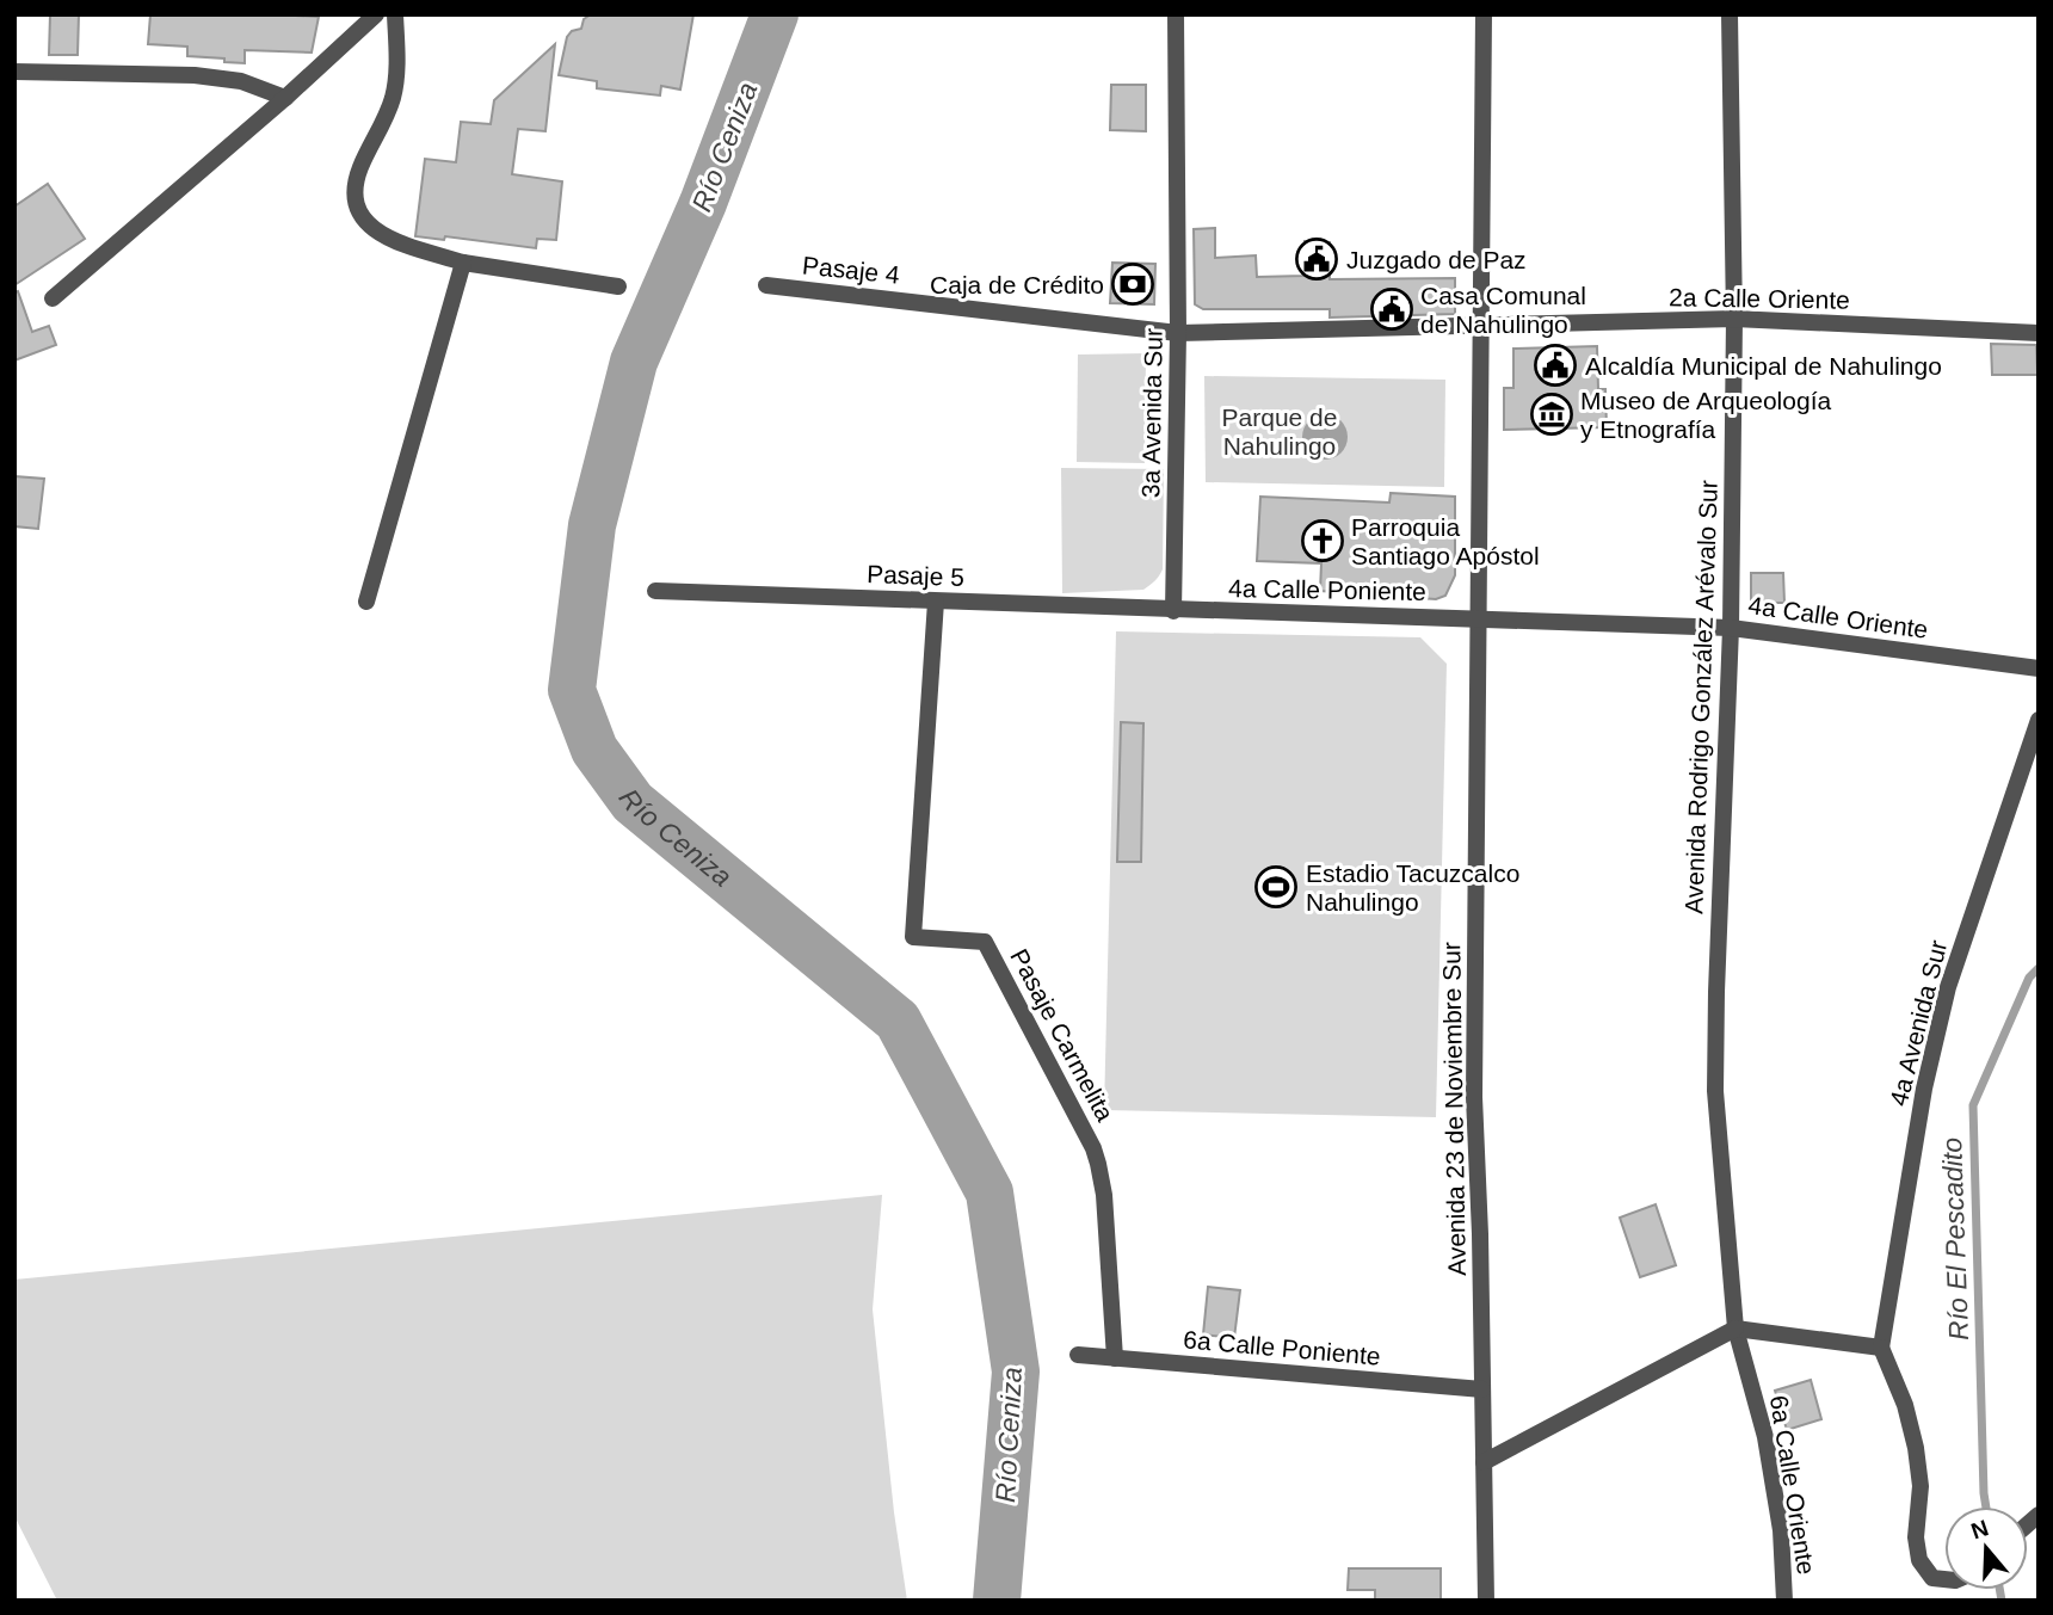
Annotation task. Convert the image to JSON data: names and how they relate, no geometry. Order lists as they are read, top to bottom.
{
  "streets": {
    "street": [
      "Pasaje 4",
      "2a Calle Oriente",
      "3a Avenida Sur",
      "Pasaje 5",
      "4a Calle Poniente",
      "4a Calle Oriente",
      "Avenida Rodrigo González Arévalo Sur",
      "4a Avenida Sur",
      "Pasaje Carmelita",
      "Avenida 23 de Noviembre Sur",
      "6a Calle Poniente",
      "6a Calle Oriente"
    ]
  },
  "crossings": [
    ["Pasaje 4", "2a Calle Oriente"],
    ["Pasaje 4", "3a Avenida Sur"],
    ["Pasaje 4", "Avenida 23 de Noviembre Sur"],
    ["2a Calle Oriente", "Avenida Rodrigo González Arévalo Sur"],
    ["2a Calle Oriente", "Avenida 23 de Noviembre Sur"],
    ["3a Avenida Sur", "Pasaje 5"],
    ["3a Avenida Sur", "4a Calle Poniente"],
    ["Pasaje 5", "4a Calle Poniente"],
    ["Pasaje 5", "Pasaje Carmelita"],
    ["4a Calle Poniente", "4a Calle Oriente"],
    ["4a Calle Poniente", "Avenida 23 de Noviembre Sur"],
    ["4a Calle Oriente", "Avenida Rodrigo González Arévalo Sur"],
    ["4a Calle Oriente", "Avenida 23 de Noviembre Sur"],
    ["Avenida Rodrigo González Arévalo Sur", "6a Calle Oriente"],
    ["Pasaje Carmelita", "6a Calle Poniente"],
    ["Avenida 23 de Noviembre Sur", "6a Calle Poniente"]
  ],
  "water": ["Río Ceniza", "Río El Pescadito"],
  "parks": ["Parque de Nahulingo"],
  "places": {
    "public building": ["Juzgado de Paz", "Casa Comunal de Nahulingo", "Alcaldía Municipal de Nahulingo"],
    "bank": ["Caja de Crédito"],
    "museum": ["Museo de Arqueología y Etnografía"],
    "church": ["Parroquia Santiago Apóstol"],
    "sports": ["Estadio Tacuzcalco Nahulingo"]
  },
  "north": "top"
}
